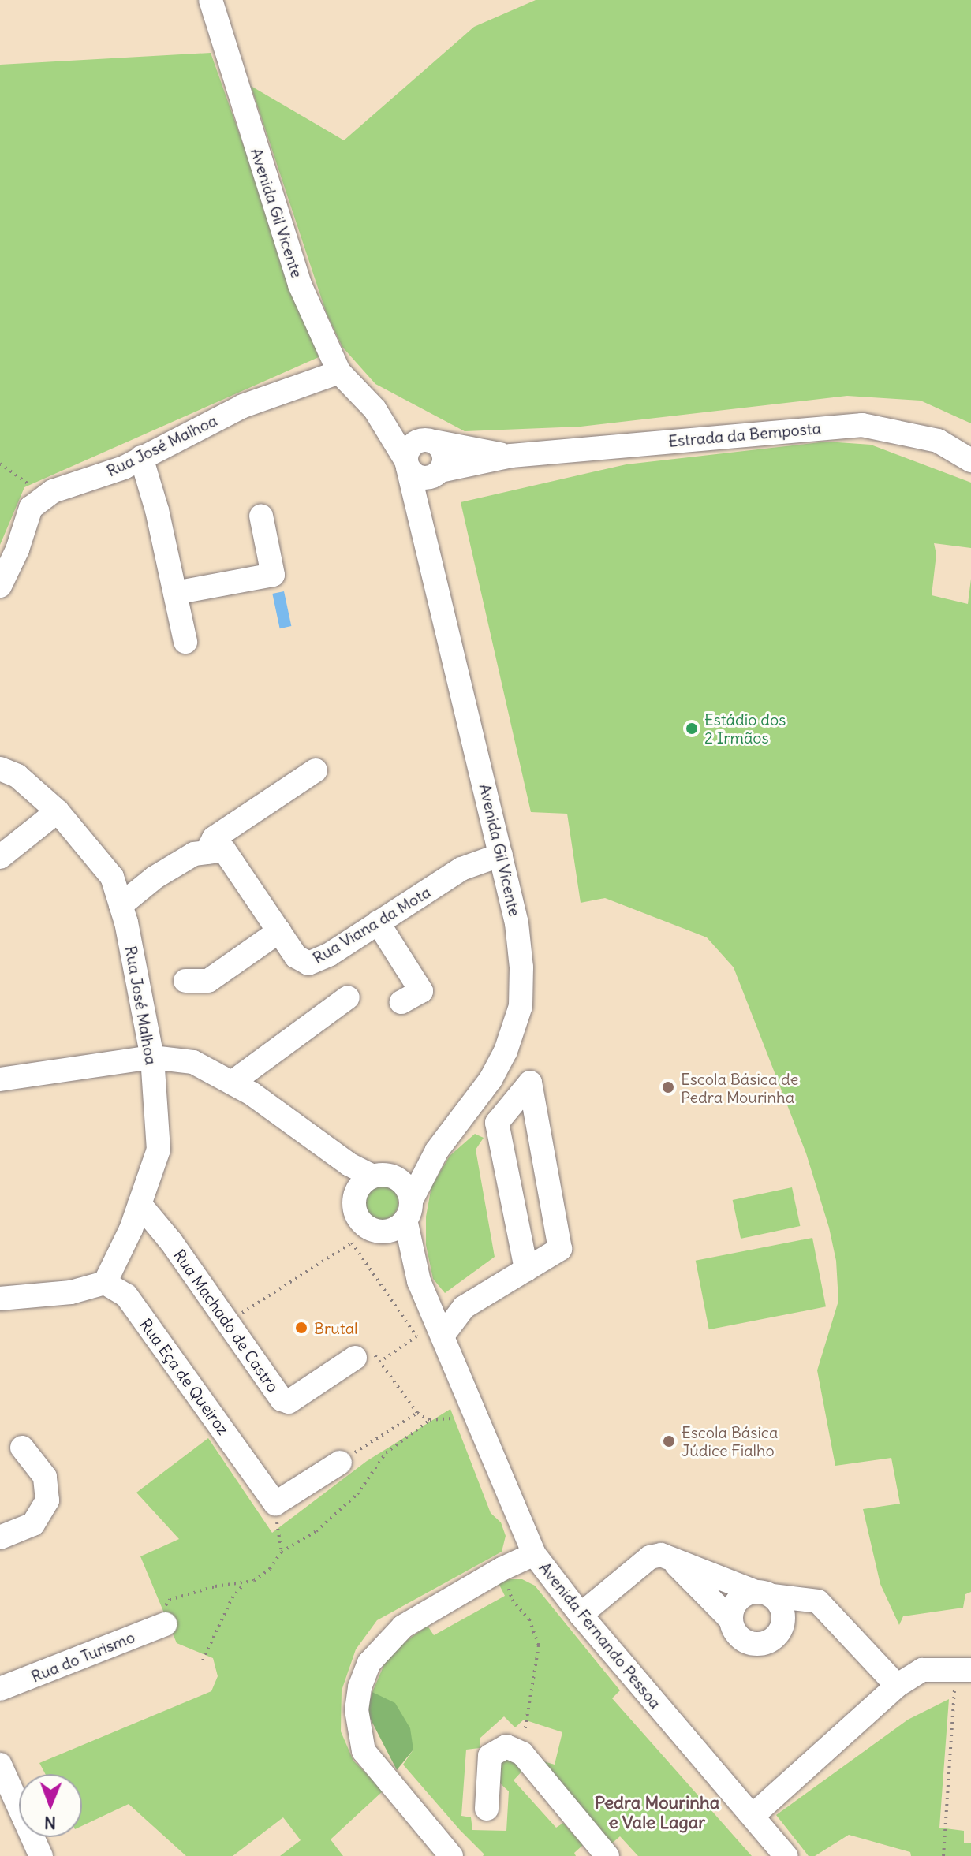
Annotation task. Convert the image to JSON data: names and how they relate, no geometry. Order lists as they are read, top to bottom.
{
  "streets": {
    "street": [
      "Avenida Gil Vicente",
      "Estrada da Bemposta",
      "Rua José Malhoa",
      "Rua Viana da Mota",
      "Rua Machado de Castro",
      "Rua Eça de Queiroz",
      "Avenida Fernando Pessoa",
      "Rua do Turismo"
    ]
  },
  "crossings": [
    ["Avenida Gil Vicente", "Rua José Malhoa"],
    ["Avenida Gil Vicente", "Rua Viana da Mota"],
    ["Rua José Malhoa", "Rua Machado de Castro"],
    ["Rua José Malhoa", "Rua Eça de Queiroz"]
  ],
  "districts": ["Pedra Mourinha e Vale Lagar"],
  "places": [
    "Estádio dos 2 Irmãos",
    "Escola Básica de Pedra Mourinha",
    "Brutal",
    "Escola Básica Júdice Fialho"
  ],
  "north": "bottom"
}
